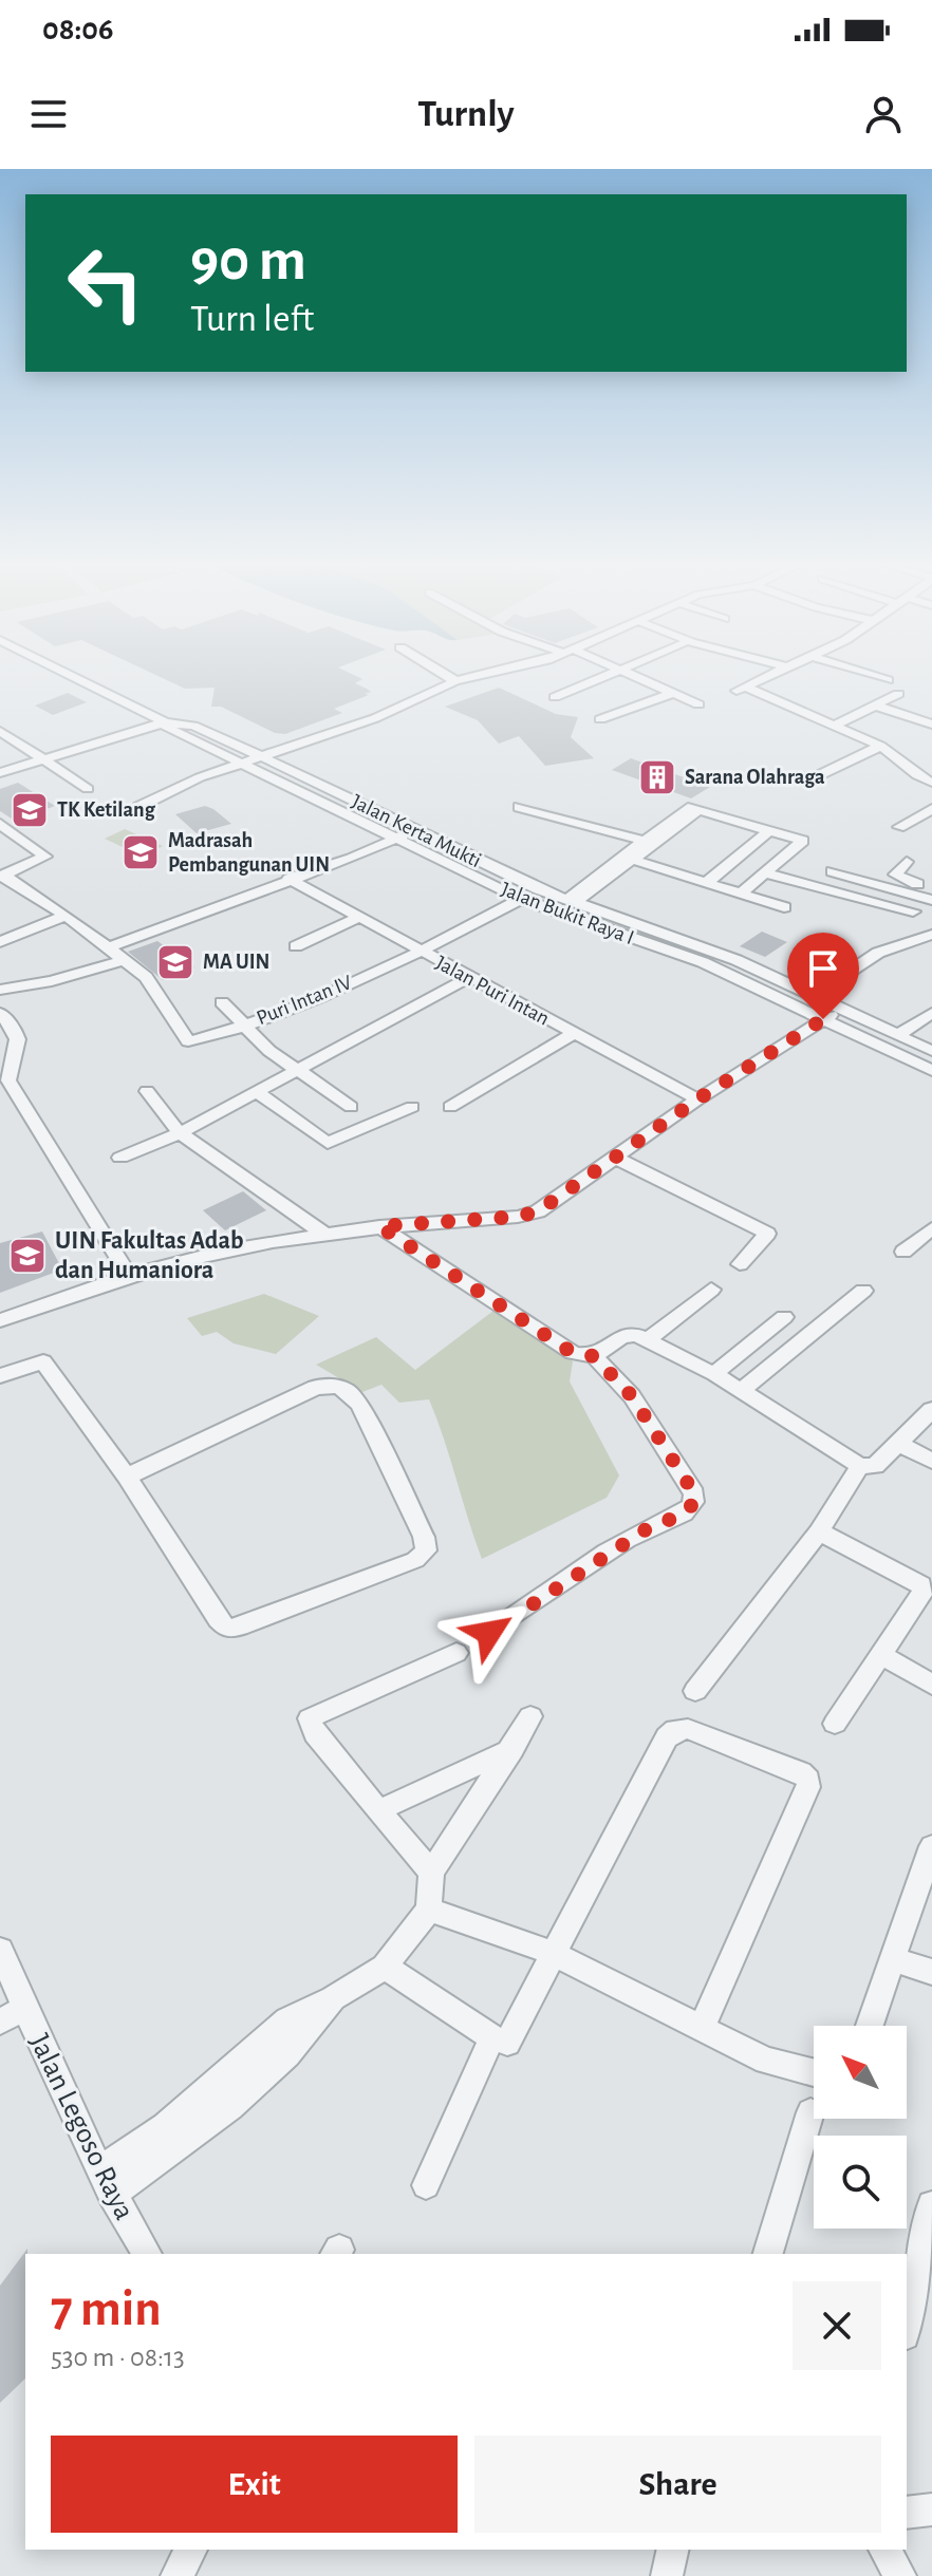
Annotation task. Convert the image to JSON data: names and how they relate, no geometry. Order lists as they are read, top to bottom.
{
  "streets": {
    "street": [
      "Jalan Kerta Mukti",
      "Jalan Bukit Raya I",
      "Jalan Puri Intan",
      "Puri Intan IV",
      "Jalan Legoso Raya"
    ]
  },
  "crossings": [
    ["Jalan Kerta Mukti", "Jalan Bukit Raya I"],
    ["Jalan Kerta Mukti", "Puri Intan IV"],
    ["Jalan Bukit Raya I", "Puri Intan IV"],
    ["Jalan Puri Intan", "Puri Intan IV"]
  ],
  "places": {
    "building": ["Sarana Olahraga"],
    "school or university": [
      "TK Ketilang",
      "Madrasah Pembangunan UIN",
      "MA UIN",
      "UIN Fakultas Adab dan Humaniora"
    ]
  },
  "north": "top left",
  "page": {
    "status": "08:06",
    "header": "Turnly",
    "turn": ["90 m", "Turn left"],
    "heading": ["7 min", "530 m · 08:13"],
    "buttons": ["Exit", "Share"]
  }
}
